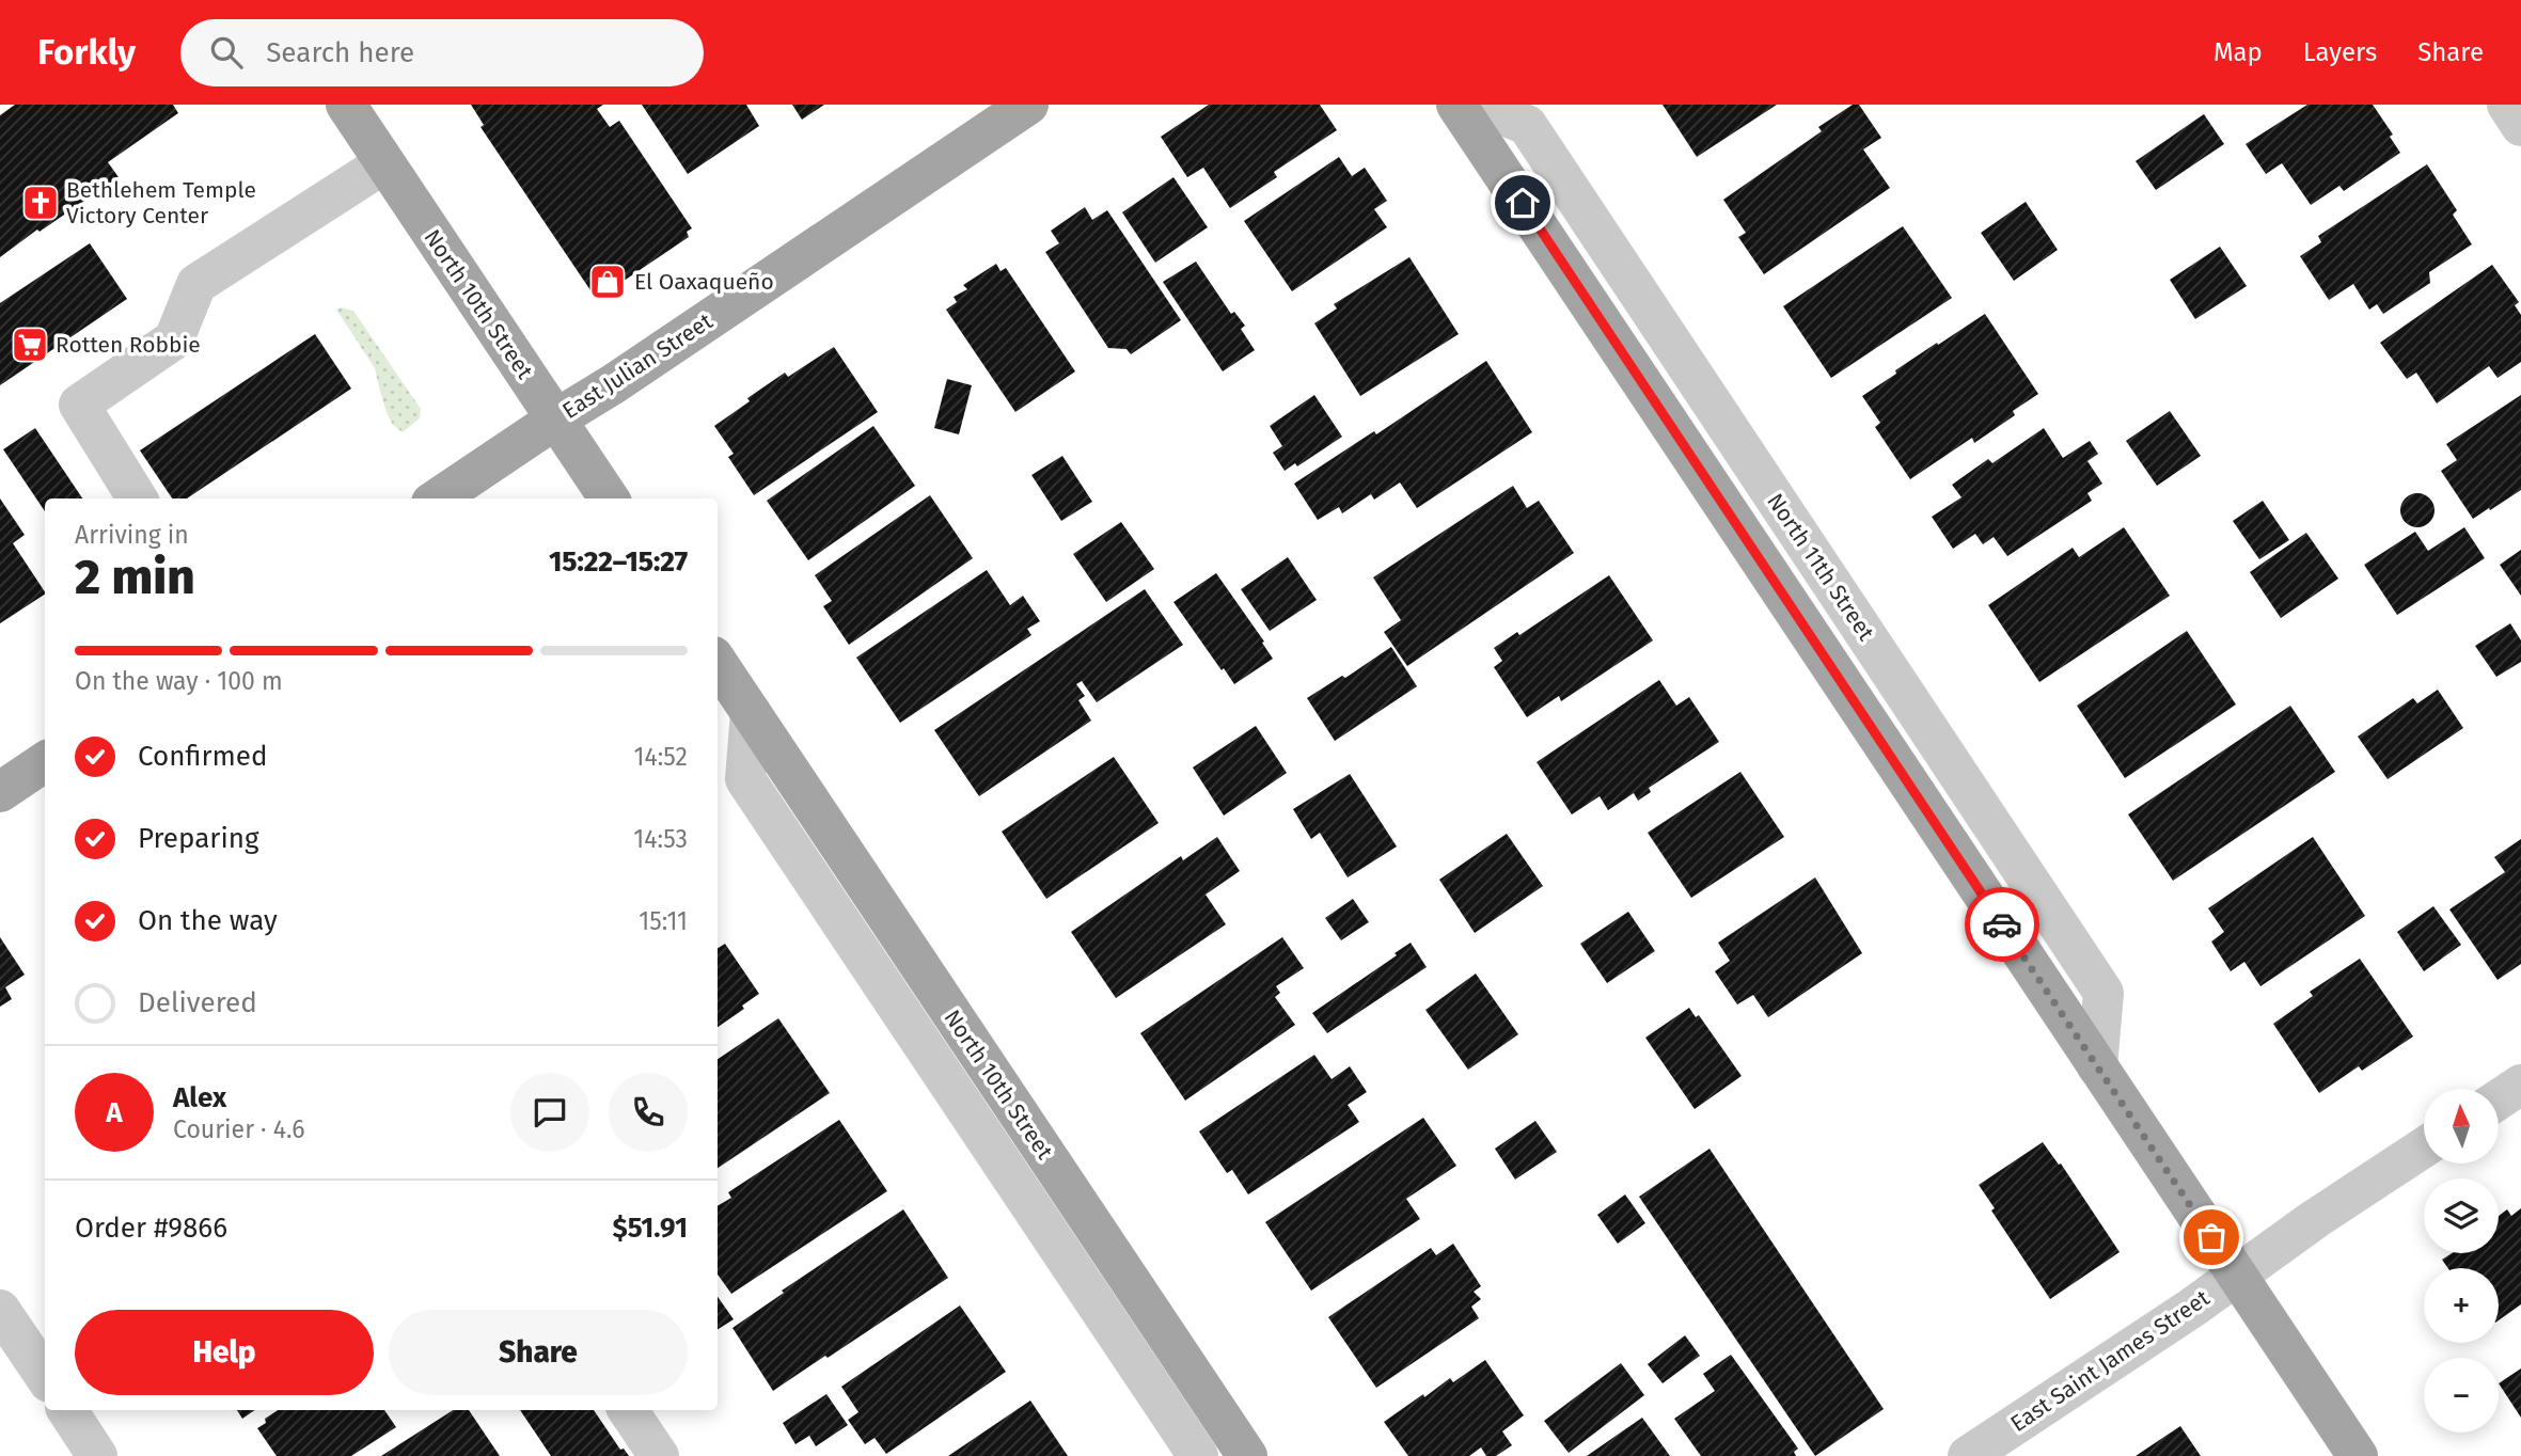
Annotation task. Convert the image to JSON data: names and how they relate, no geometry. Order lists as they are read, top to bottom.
{
  "streets": {
    "main road": ["North 10th Street", "East Julian Street", "North 11th Street"],
    "street": ["East Saint James Street"]
  },
  "crossings": [
    ["North 10th Street", "East Julian Street"],
    ["North 11th Street", "East Saint James Street"]
  ],
  "places": {
    "church": ["Bethlehem Temple Victory Center"],
    "shop": ["El Oaxaqueño"],
    "supermarket": ["Rotten Robbie"]
  },
  "north": "top",
  "page": {
    "header": "Forkly",
    "search": "Search here",
    "nav": ["Map", "Layers", "Share"],
    "heading": ["2 min", "Arriving in", "15:22–15:27"],
    "panel": [
      "Alex",
      "Courier · 4.6",
      "Order #9866",
      "$51.91"
    ],
    "bar": "On the way · 100 m",
    "list": [
      ["Confirmed", "14:52"],
      ["Preparing", "14:53"],
      ["On the way", "15:11"],
      "Delivered"
    ],
    "round": "A",
    "map_buttons": ["+", "−"],
    "buttons": ["Help", "Share"]
  }
}
